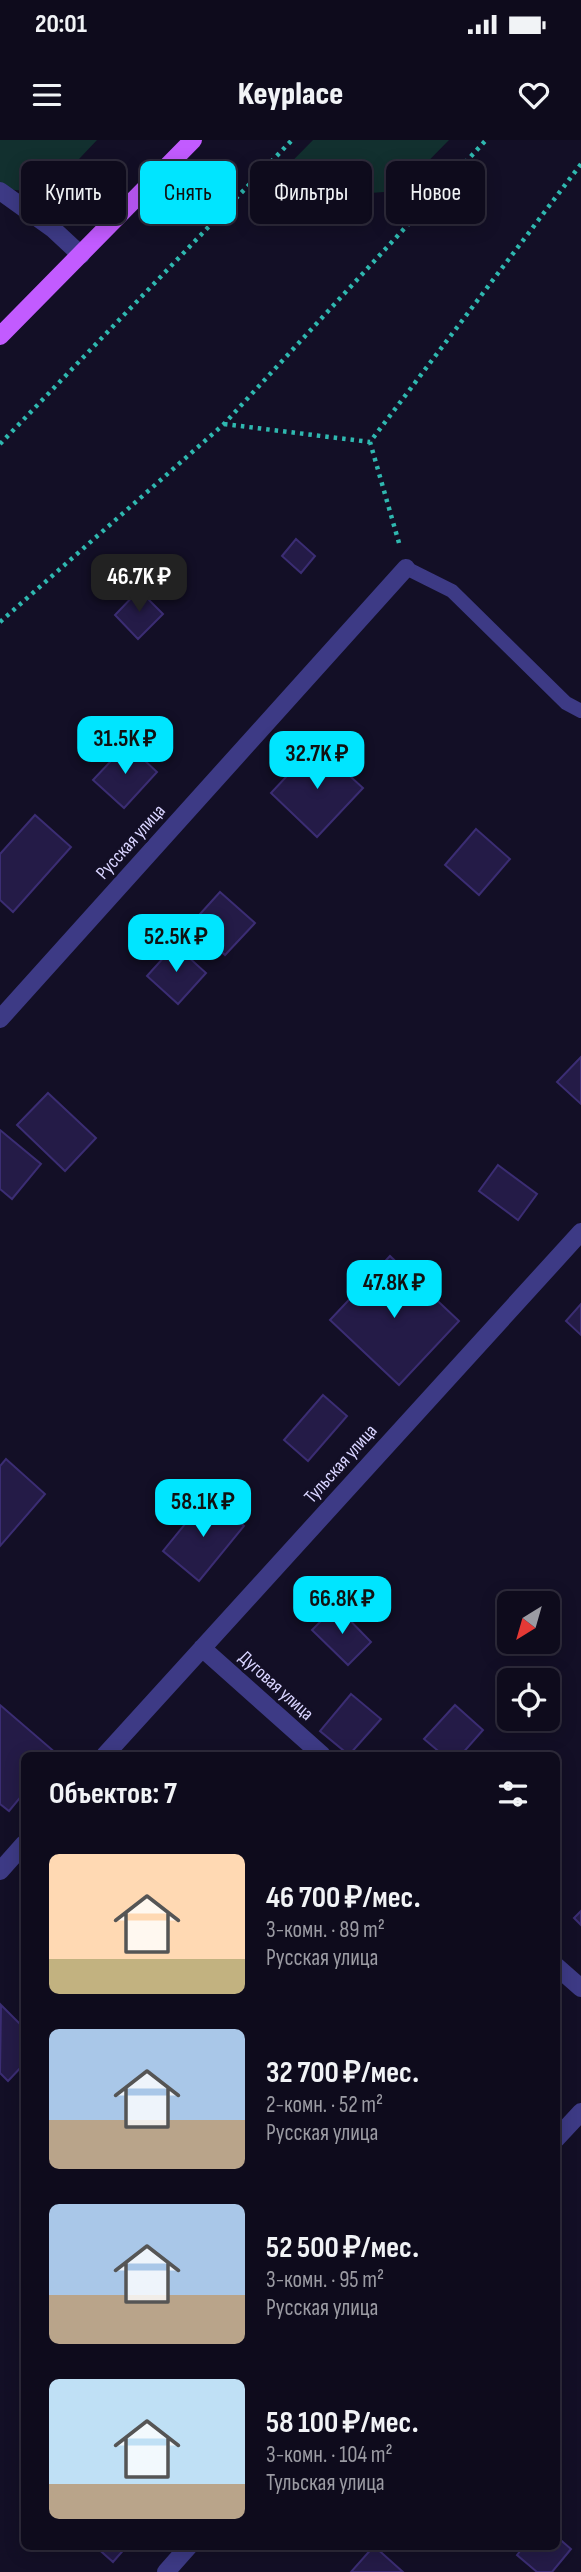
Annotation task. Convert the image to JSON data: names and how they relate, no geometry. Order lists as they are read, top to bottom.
{
  "streets": {
    "street": ["Русская улица", "Тульская улица", "Дуговая улица"]
  },
  "crossings": [
    ["Тульская улица", "Дуговая улица"]
  ],
  "north": "bottom left",
  "page": {
    "status": "20:01",
    "header": "Keyplace",
    "chip": [
      "Купить",
      "Снять",
      "Фильтры",
      "Новое"
    ],
    "price": [
      "46.7K ₽",
      "31.5K ₽",
      "32.7K ₽",
      "52.5K ₽",
      "47.8K ₽",
      "58.1K ₽",
      "66.8K ₽"
    ],
    "heading": "Объектов: 7",
    "list": [
      {
        "name": "46 700 ₽/мес.",
        "note": "3-комн. · 89 m² · Русская улица"
      },
      {
        "name": "32 700 ₽/мес.",
        "note": "2-комн. · 52 m² · Русская улица"
      },
      {
        "name": "52 500 ₽/мес.",
        "note": "3-комн. · 95 m² · Русская улица"
      },
      {
        "name": "58 100 ₽/мес.",
        "note": "3-комн. · 104 m² · Тульская улица"
      }
    ]
  }
}
